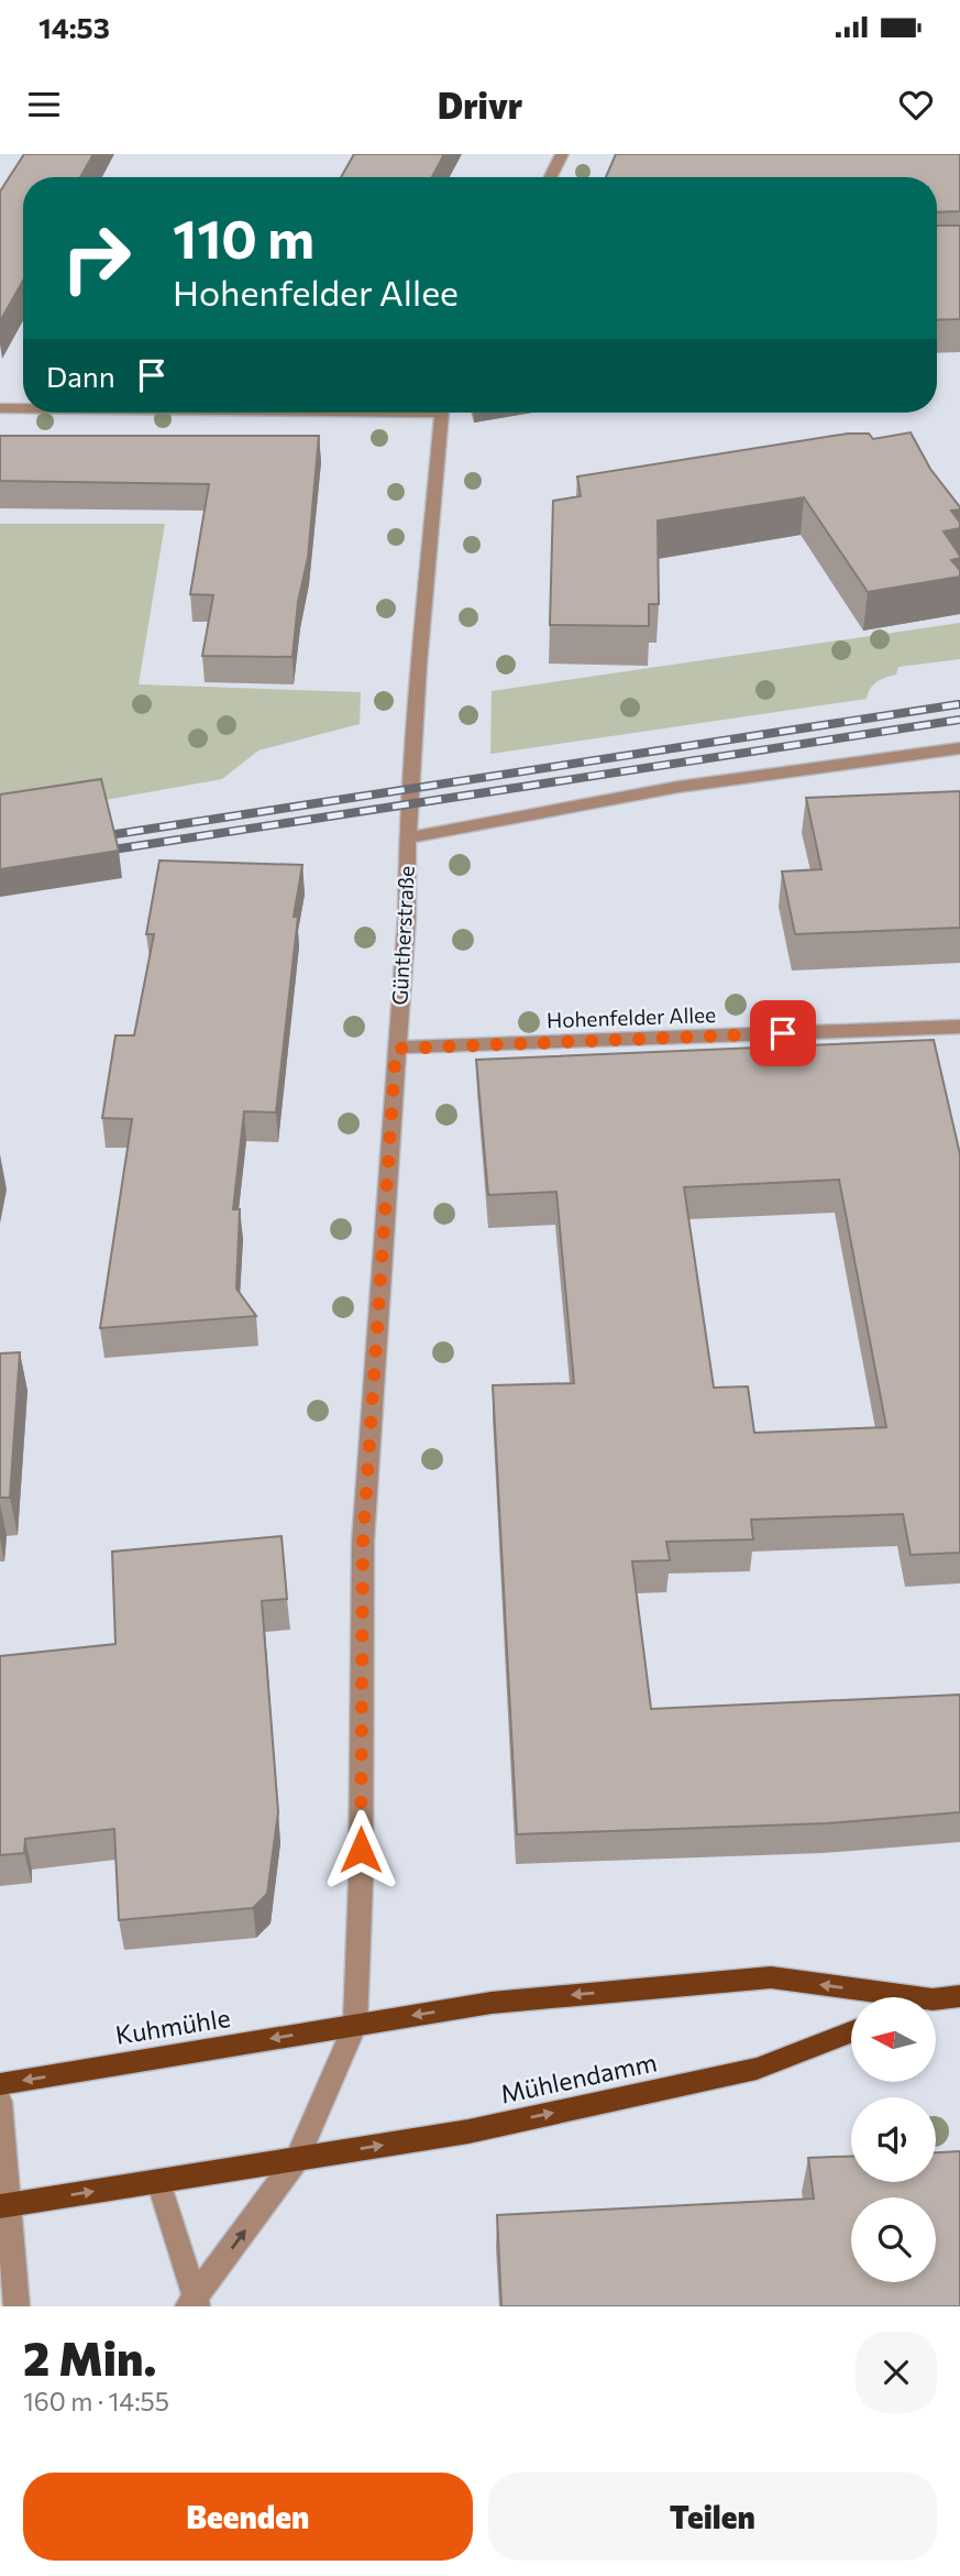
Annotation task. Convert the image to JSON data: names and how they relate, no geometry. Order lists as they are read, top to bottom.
{
  "streets": {
    "main road": ["Kuhmühle", "Mühlendamm"],
    "street": ["Güntherstraße", "Hohenfelder Allee"]
  },
  "crossings": [
    ["Güntherstraße", "Hohenfelder Allee"],
    ["Güntherstraße", "Kuhmühle"]
  ],
  "north": "left",
  "page": {
    "status": "14:53",
    "header": "Drivr",
    "turn": ["110 m", "Hohenfelder Allee"],
    "then": "Dann",
    "heading": ["2 Min.", "160 m · 14:55"],
    "buttons": ["Beenden", "Teilen"]
  }
}
